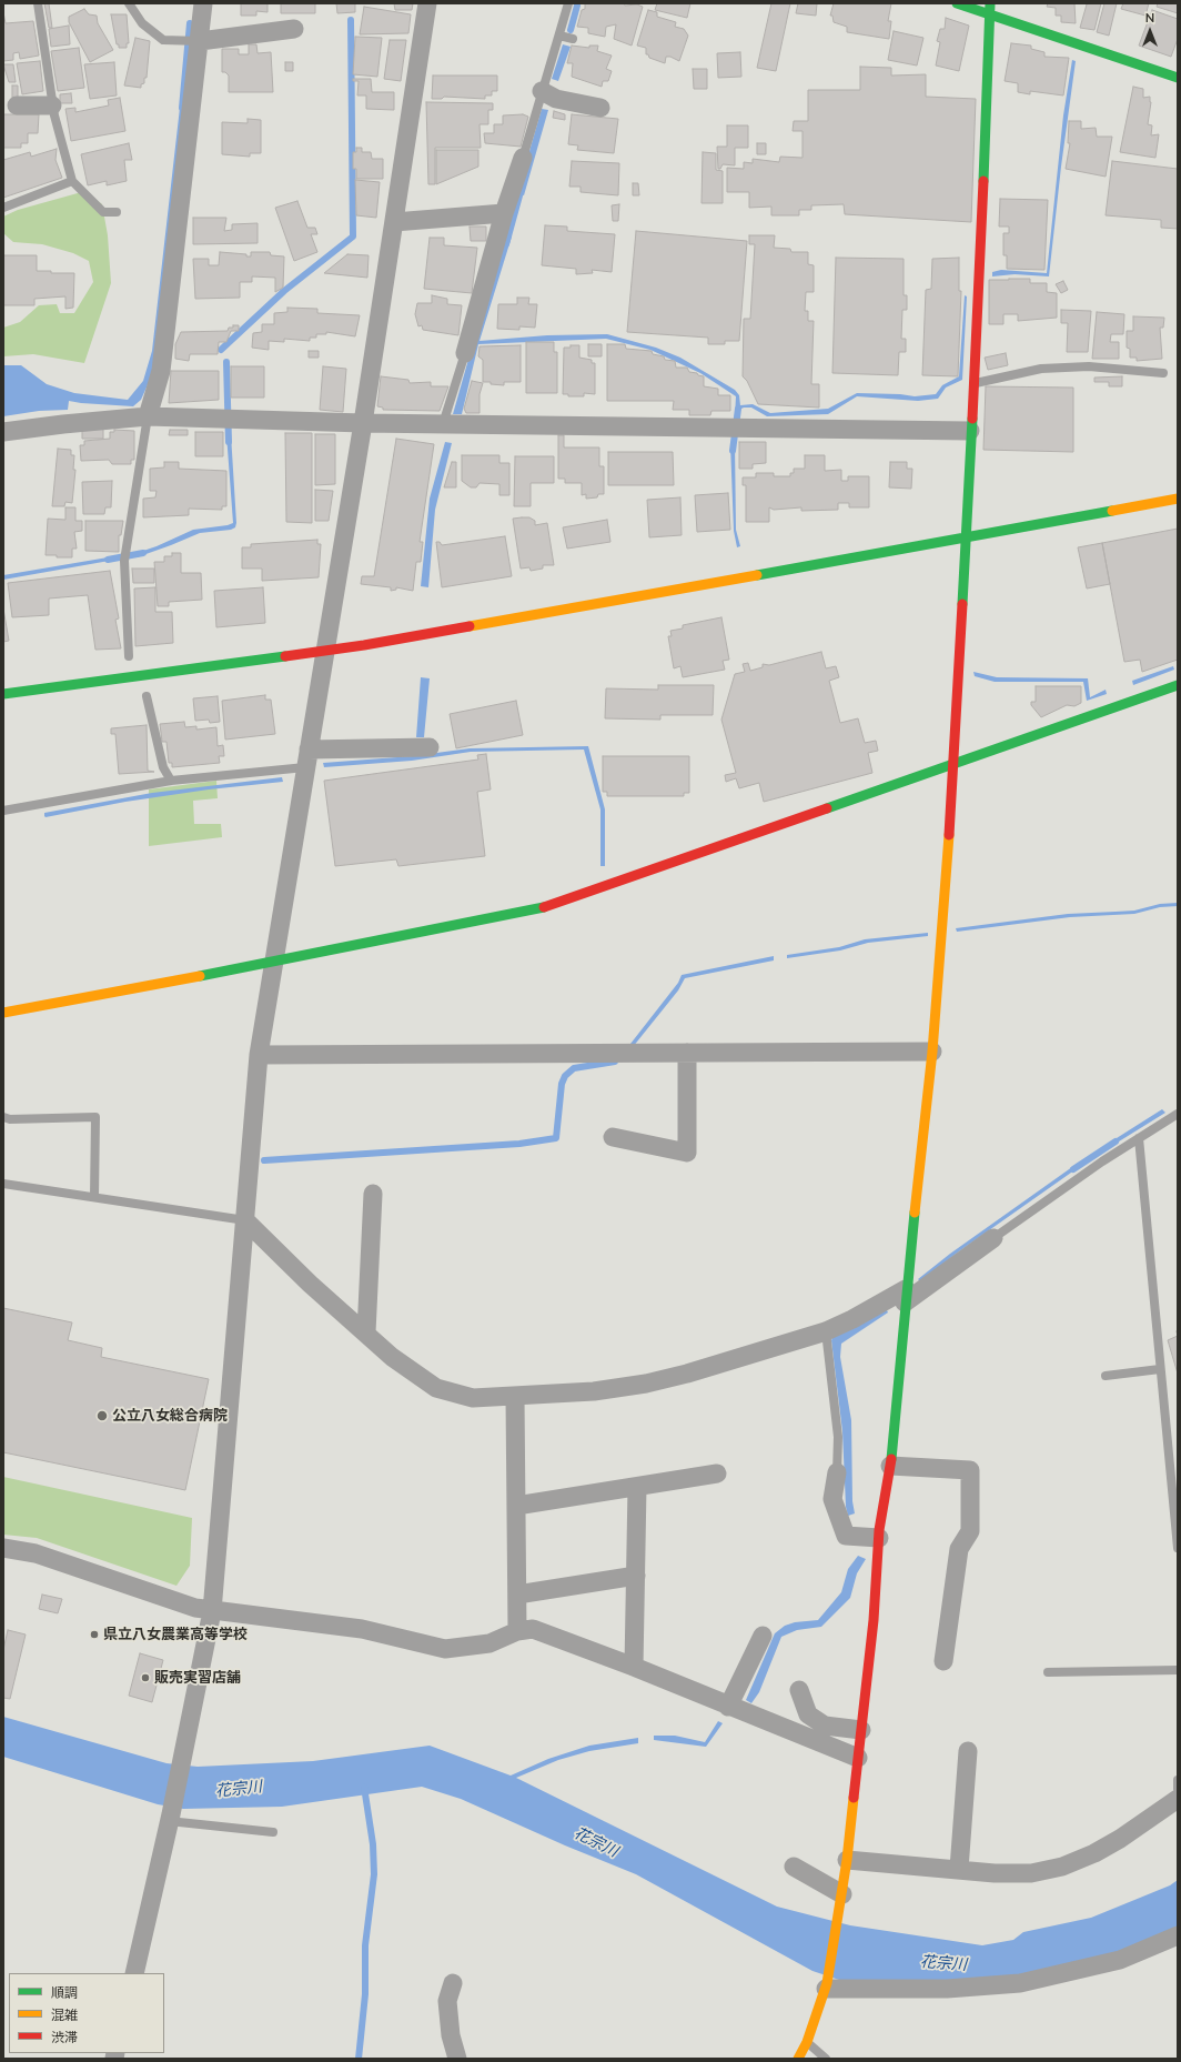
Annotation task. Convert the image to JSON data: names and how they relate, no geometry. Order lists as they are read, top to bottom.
{
  "water": ["花宗川"],
  "places": ["公立八女総合病院", "県立八女農業高等学校", "販売実習店舗"],
  "legend": ["順調", "混雑", "渋滞"],
  "north": "top"
}
